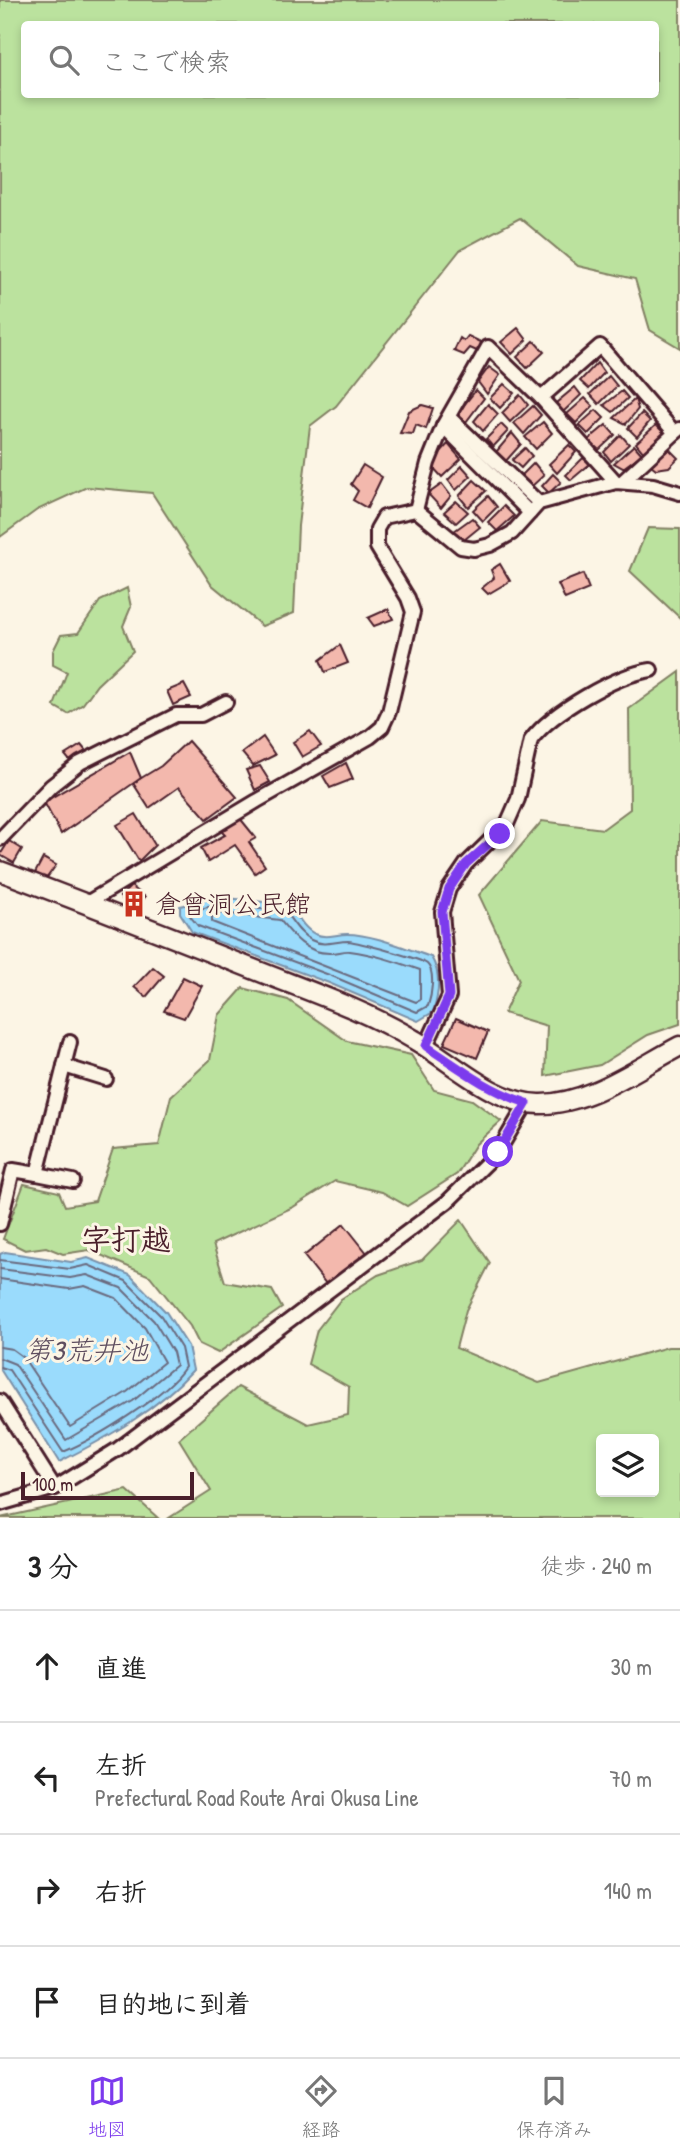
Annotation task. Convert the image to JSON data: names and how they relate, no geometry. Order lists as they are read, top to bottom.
{
  "districts": ["字打越"],
  "water": ["第3荒井池"],
  "places": {
    "building": ["倉曾洞公民館"]
  },
  "scale_bar": "100 m",
  "page": {
    "search": "ここで検索",
    "scale": "100 m",
    "heading": ["3 分", "徒歩 · 240 m"],
    "list": [
      ["直進", "30 m"],
      ["左折", "Prefectural Road Route Arai Okusa Line", "70 m"],
      ["右折", "140 m"],
      "目的地に到着"
    ],
    "nav": ["地図", "経路", "保存済み"]
  }
}
